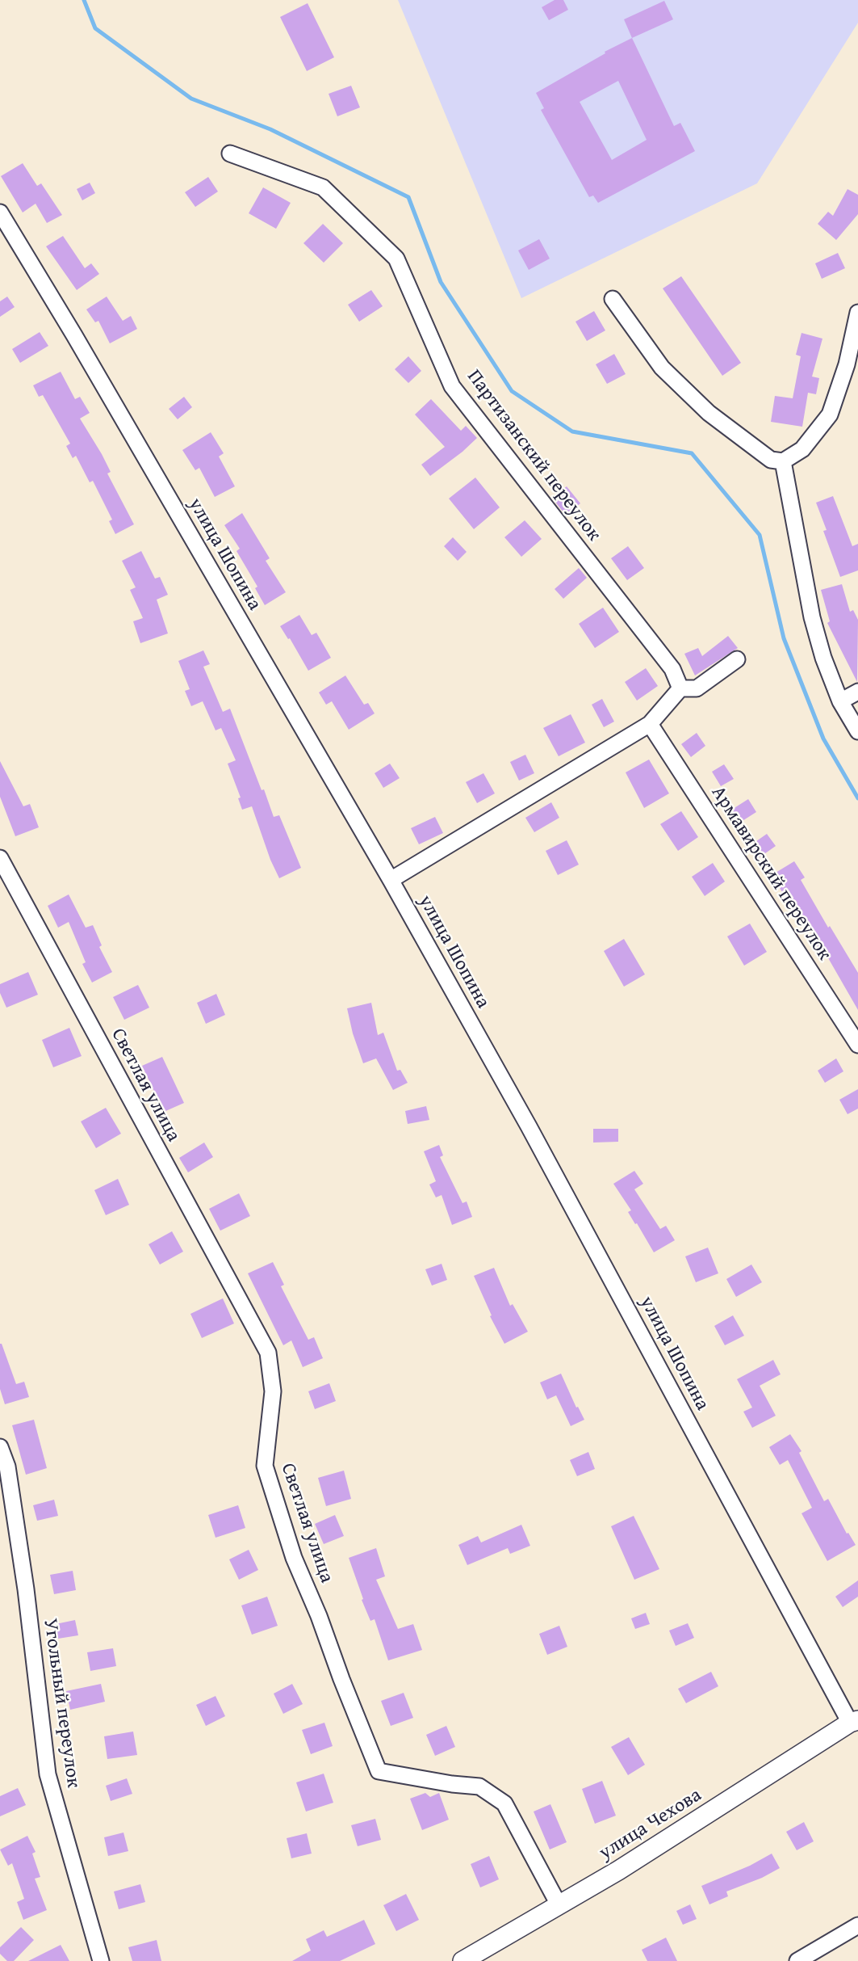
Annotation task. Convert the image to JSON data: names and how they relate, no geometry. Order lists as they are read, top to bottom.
{
  "streets": {
    "street": [
      "Партизанский переулок",
      "улица Шопина",
      "Армавирский переулок",
      "Светлая улица",
      "Угольный переулок",
      "улица Чехова"
    ]
  },
  "crossings": [
    ["улица Шопина", "улица Чехова"],
    ["Светлая улица", "улица Чехова"]
  ]
}
